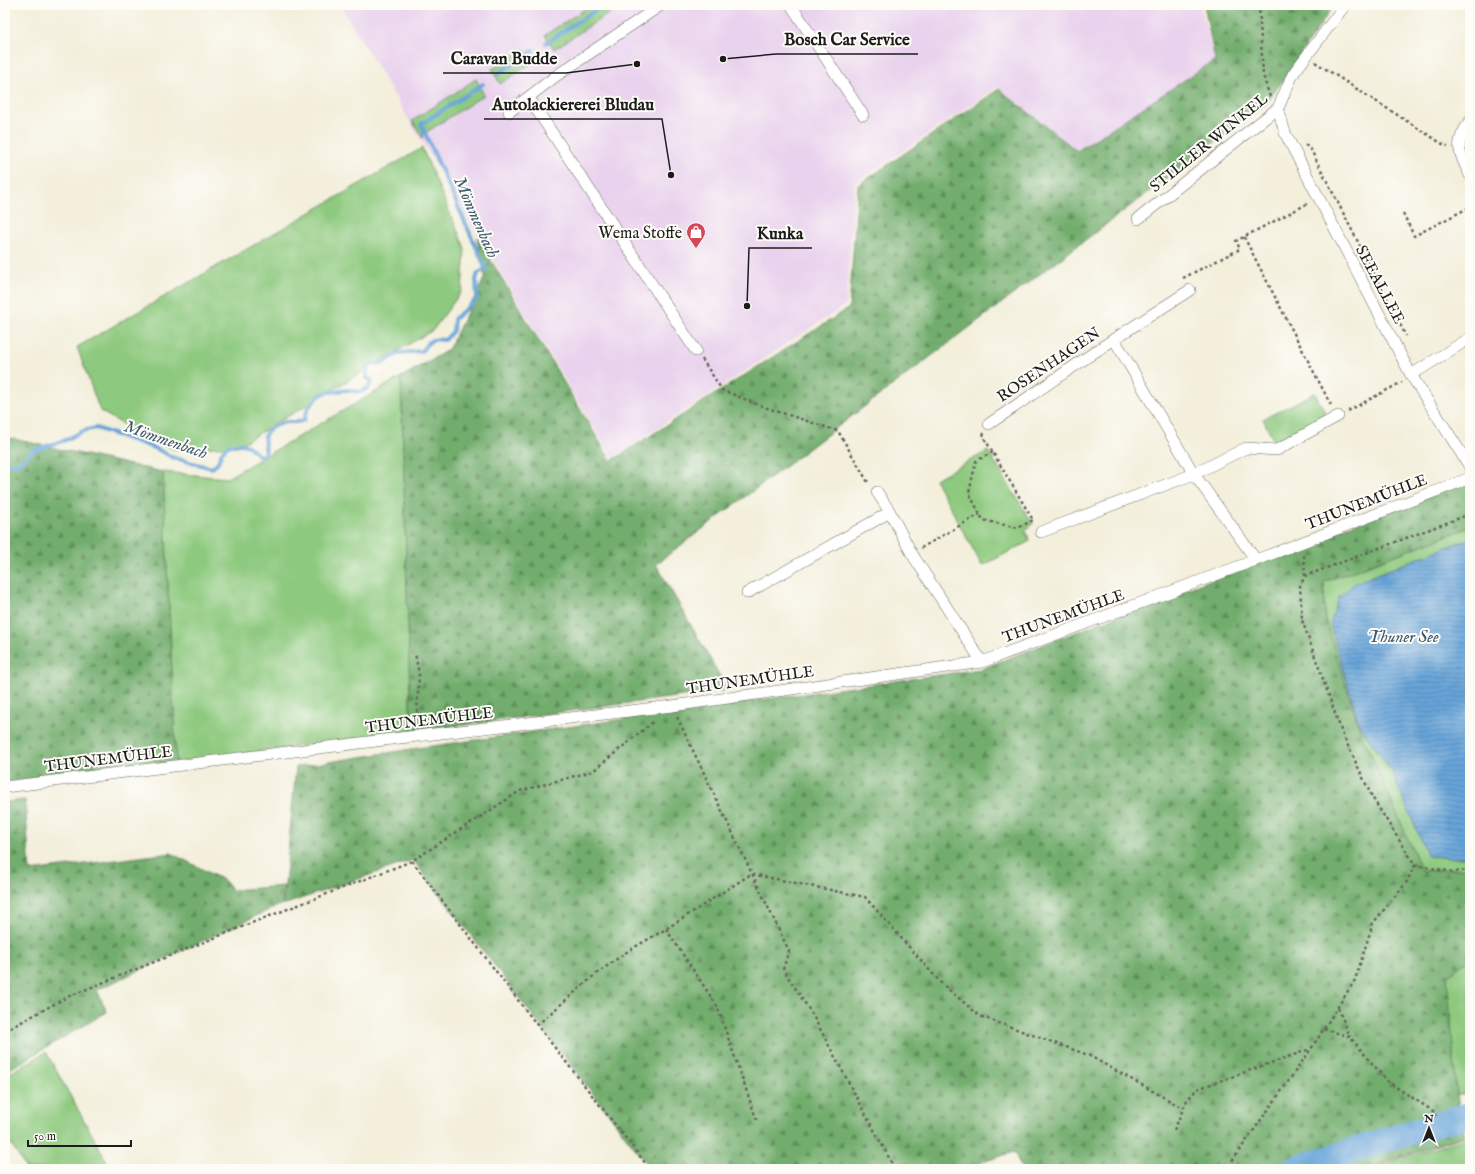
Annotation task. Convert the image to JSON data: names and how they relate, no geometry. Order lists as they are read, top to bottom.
{
  "streets": {
    "street": [
      "STILLER WINKEL",
      "SEEALLEE",
      "ROSENHAGEN",
      "THUNEMÜHLE"
    ]
  },
  "crossings": [
    ["STILLER WINKEL", "SEEALLEE"],
    ["ROSENHAGEN", "THUNEMÜHLE"]
  ],
  "water": ["Mömmenbach", "Thuner See"],
  "places": {
    "other": [
      "Bosch Car Service",
      "Caravan Budde",
      "Autolackiererei Bludau",
      "Kunka"
    ],
    "shop": ["Wema Stoffe"]
  },
  "scale_bar": "50 m",
  "north": "top"
}
